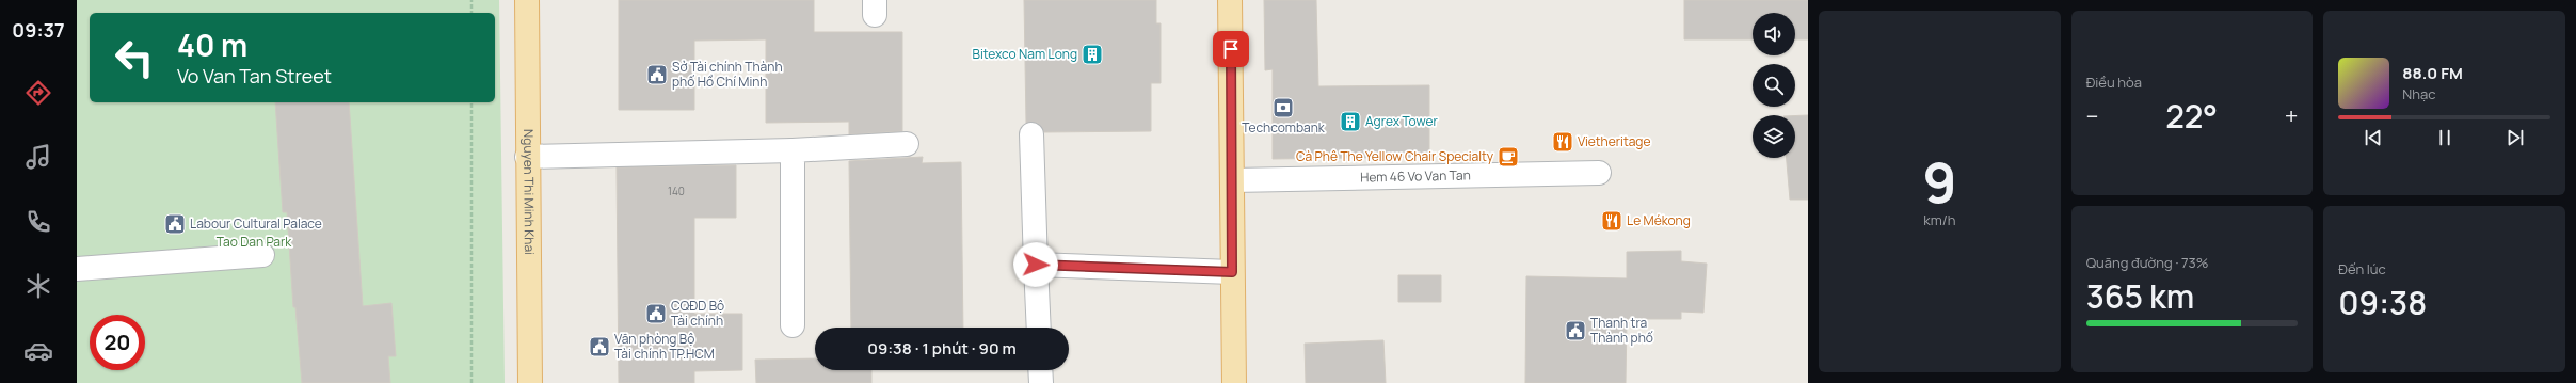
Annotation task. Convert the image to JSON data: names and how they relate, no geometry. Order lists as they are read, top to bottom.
{
  "streets": {
    "main road": ["Nguyen Thi Minh Khai"],
    "street": ["Hem 46 Vo Van Tan"]
  },
  "parks": ["Tao Dan Park"],
  "places": {
    "building": ["Bitexco Nam Long", "Agrex Tower"],
    "public building": [
      "Sở Tài chính Thành phố Hồ Chí Minh",
      "Labour Cultural Palace",
      "CQĐD Bộ Tài chính",
      "Thanh tra Thành phố",
      "Văn phòng Bộ Tài chính TP.HCM"
    ],
    "bank": ["Techcombank"],
    "restaurant": ["Vietheritage", "Le Mékong"],
    "cafe": ["Cà Phê The Yellow Chair Specialty"]
  },
  "house_numbers": ["140"],
  "page": {
    "tabs": "09:37",
    "tile": [
      ["9", "km/h"],
      "Điều hòa",
      ["Quãng đường · 73%", "365 km"],
      ["Đến lúc", "09:38"]
    ],
    "turn": ["40 m", "Vo Van Tan Street"],
    "song": ["88.0 FM", "Nhạc"],
    "heat": ["−", "22°", "+"],
    "limit": "20",
    "trip": "09:38 · 1 phút · 90 m"
  }
}
